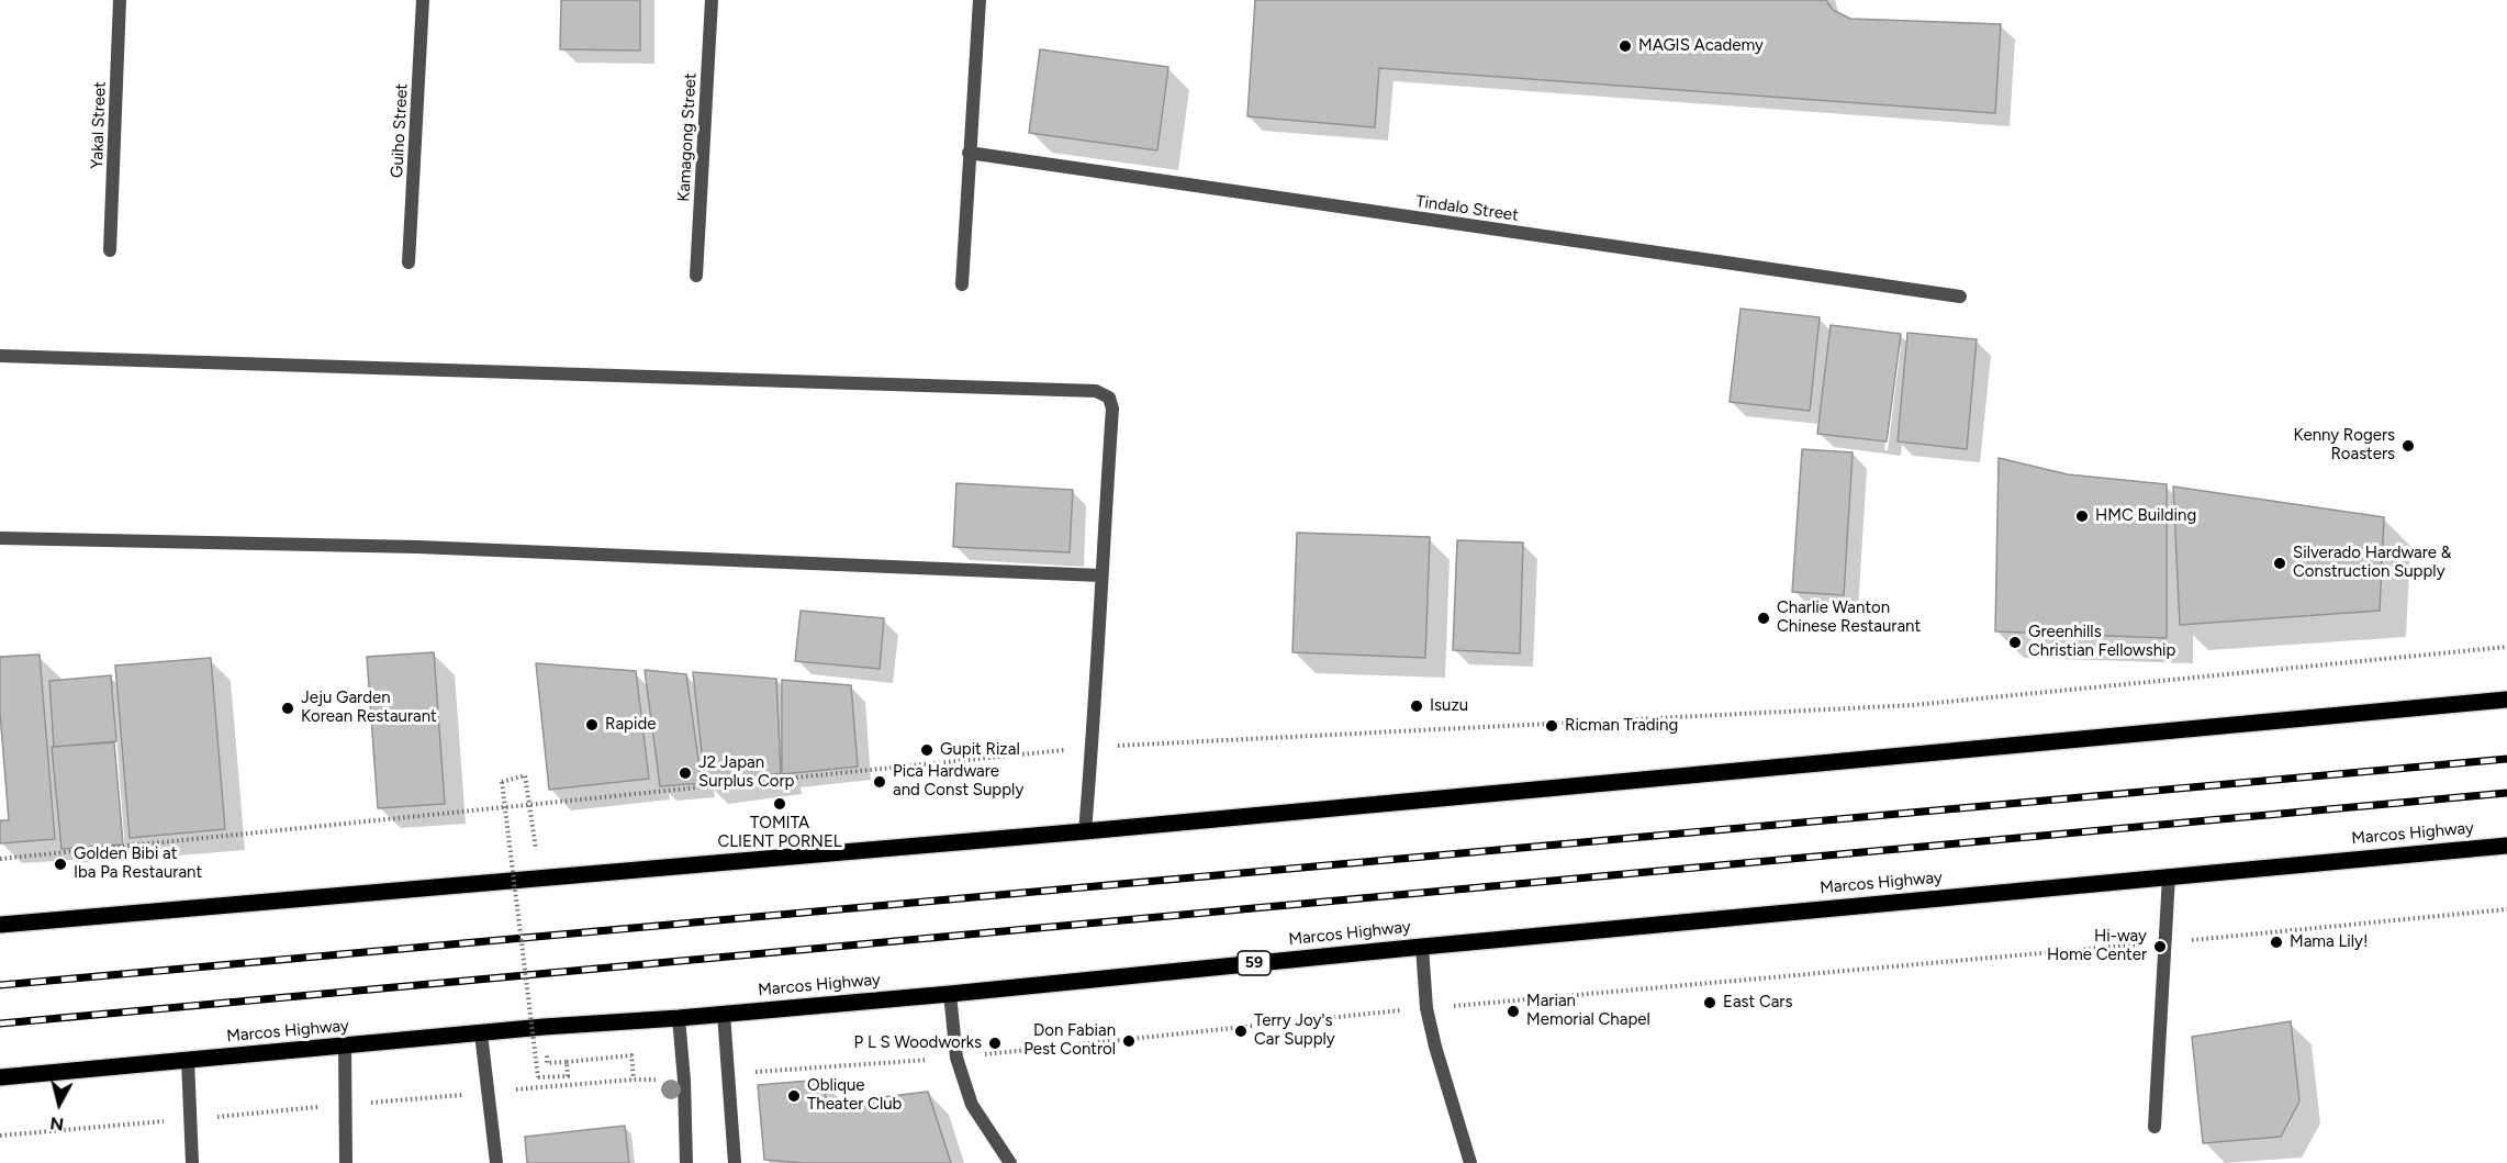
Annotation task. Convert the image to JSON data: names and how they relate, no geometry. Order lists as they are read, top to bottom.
{
  "streets": {
    "main road": ["Marcos Highway", "59"],
    "street": [
      "Yakal Street",
      "Guiho Street",
      "Kamagong Street",
      "Tindalo Street"
    ]
  },
  "places": [
    "MAGIS Academy",
    "Kenny Rogers Roasters",
    "HMC Building",
    "Silverado Hardware & Construction Supply",
    "Charlie Wanton Chinese Restaurant",
    "Greenhills Christian Fellowship",
    "Isuzu",
    "Jeju Garden Korean Restaurant",
    "Rapide",
    "Ricman Trading",
    "Gupit Rizal",
    "J2 Japan Surplus Corp",
    "Pica Hardware and Const Supply",
    "TOMITA CLIENT PORNEL",
    "Golden Bibi at Iba Pa Restaurant",
    "Mama Lily!",
    "Hi-way Home Center",
    "East Cars",
    "Marian Memorial Chapel",
    "Terry Joy's Car Supply",
    "Don Fabian Pest Control",
    "P L S Woodworks",
    "Oblique Theater Club"
  ],
  "north": "bottom"
}
